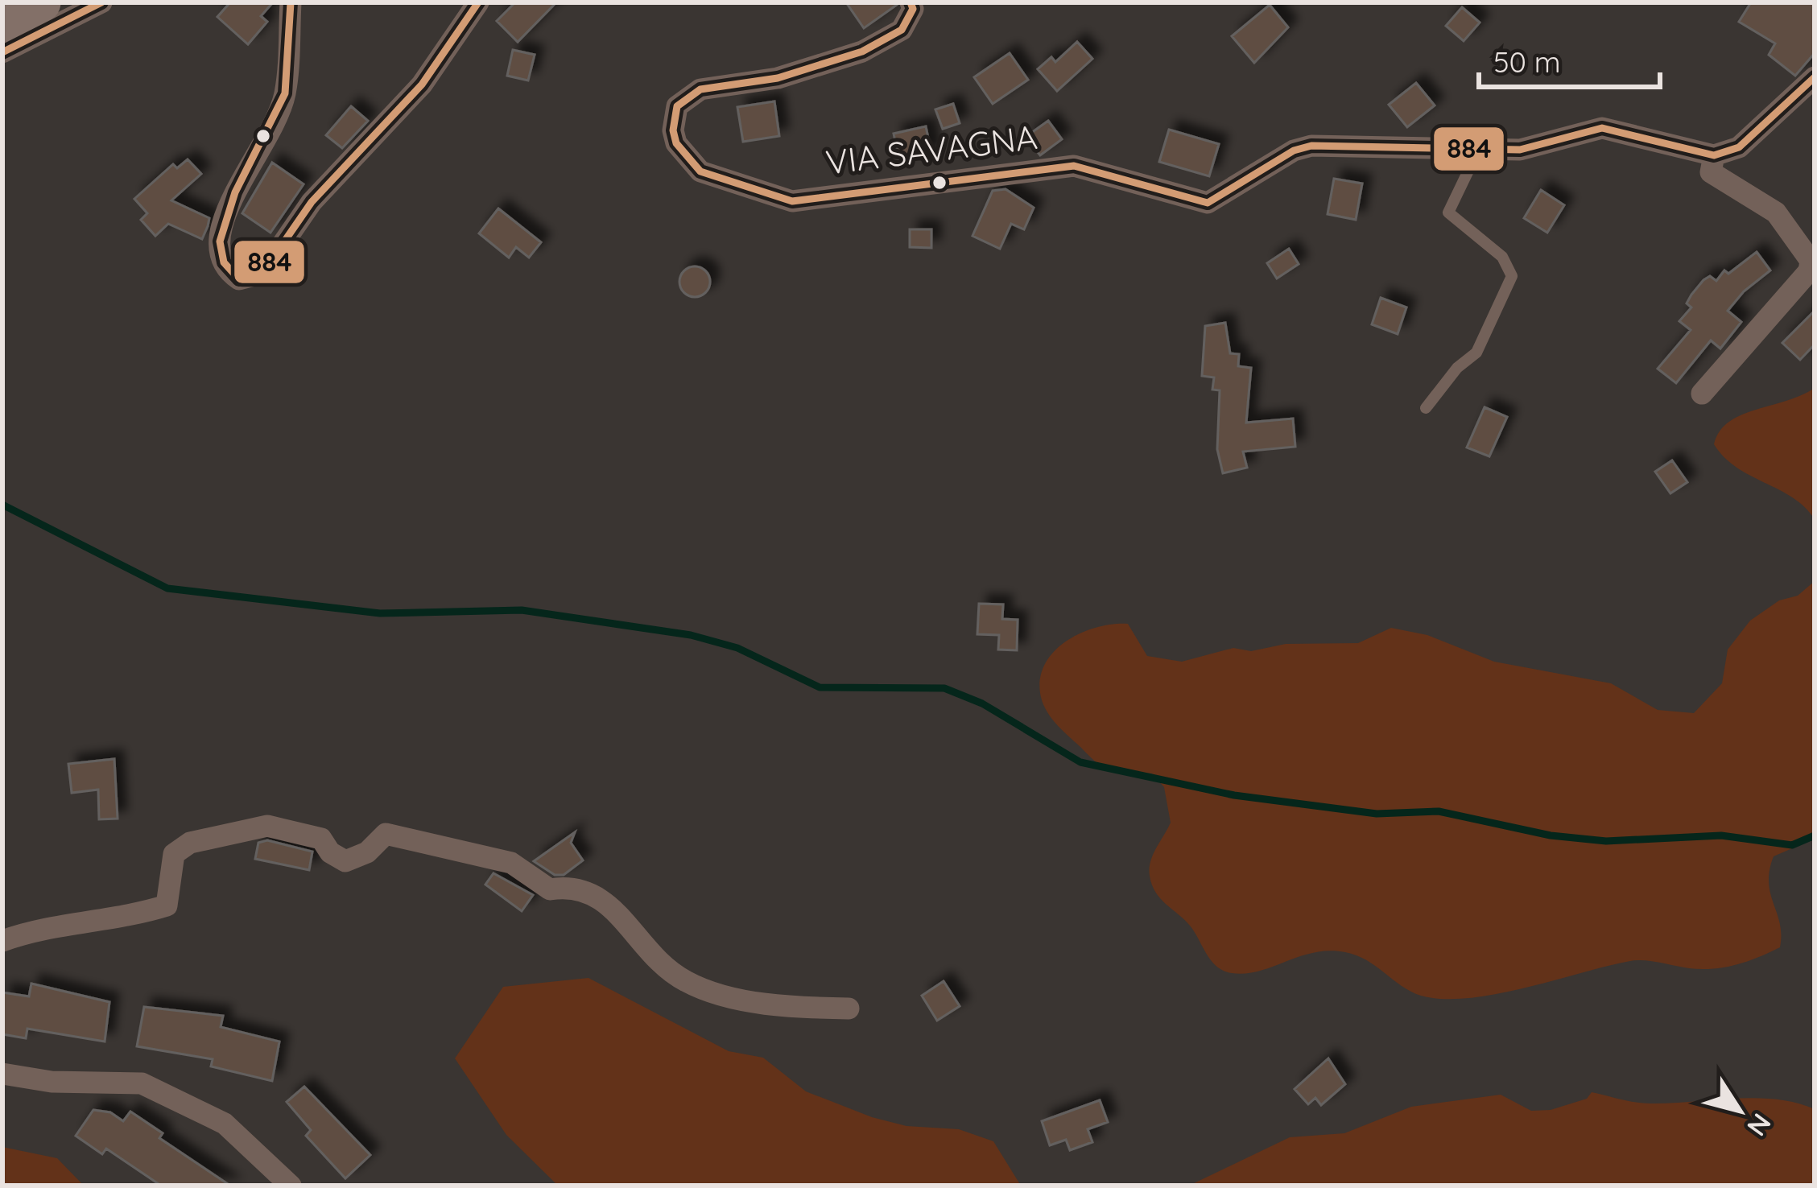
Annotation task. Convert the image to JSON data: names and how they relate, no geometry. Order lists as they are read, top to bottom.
{
  "streets": {
    "street": ["VIA SAVAGNA"]
  },
  "lines": ["transit line 884"],
  "scale_bar": "50 m",
  "north": "bottom right"
}
